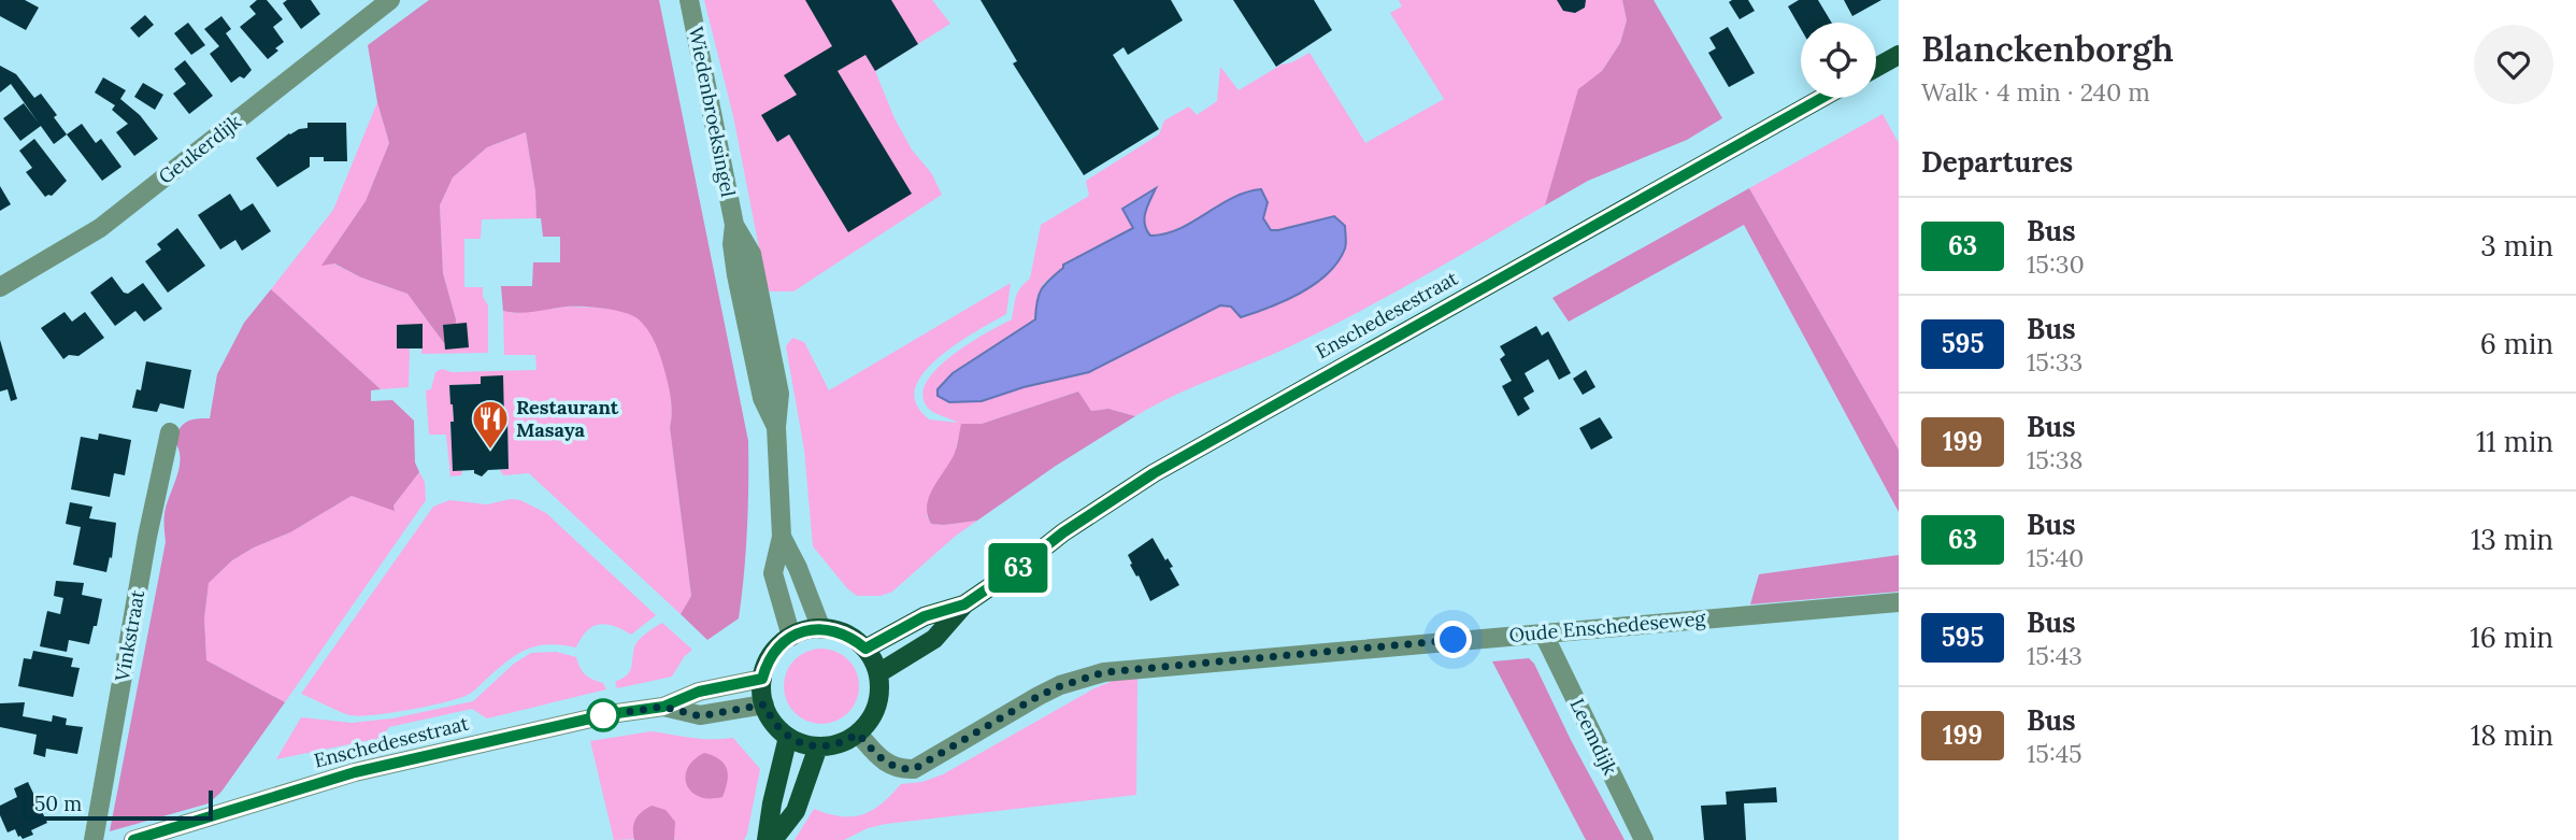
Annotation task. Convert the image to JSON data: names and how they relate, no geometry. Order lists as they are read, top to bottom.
{
  "streets": {
    "main road": ["Enschedesestraat"],
    "street": [
      "Wiedenbroeksingel",
      "Geukerdijk",
      "Oude Enschedeseweg",
      "Vinkstraat",
      "Leemdijk"
    ]
  },
  "crossings": [
    ["Wiedenbroeksingel", "Enschedesestraat"],
    ["Wiedenbroeksingel", "Oude Enschedeseweg"],
    ["Enschedesestraat", "Oude Enschedeseweg"],
    ["Oude Enschedeseweg", "Leemdijk"]
  ],
  "places": {
    "restaurant": ["Restaurant Masaya"]
  },
  "lines": ["bus line 63"],
  "scale_bar": "50 m",
  "page": {
    "on_map": "63",
    "heading": [
      ["Blanckenborgh", "Walk · 4 min · 240 m"],
      "Departures"
    ],
    "list": [
      {
        "mark": "63",
        "name": "Bus",
        "note": "15:30",
        "value": "3 min"
      },
      {
        "mark": "595",
        "name": "Bus",
        "note": "15:33",
        "value": "6 min"
      },
      {
        "mark": "199",
        "name": "Bus",
        "note": "15:38",
        "value": "11 min"
      },
      {
        "mark": "63",
        "name": "Bus",
        "note": "15:40",
        "value": "13 min"
      },
      {
        "mark": "595",
        "name": "Bus",
        "note": "15:43",
        "value": "16 min"
      },
      {
        "mark": "199",
        "name": "Bus",
        "note": "15:45",
        "value": "18 min"
      }
    ],
    "scale": "50 m"
  }
}
